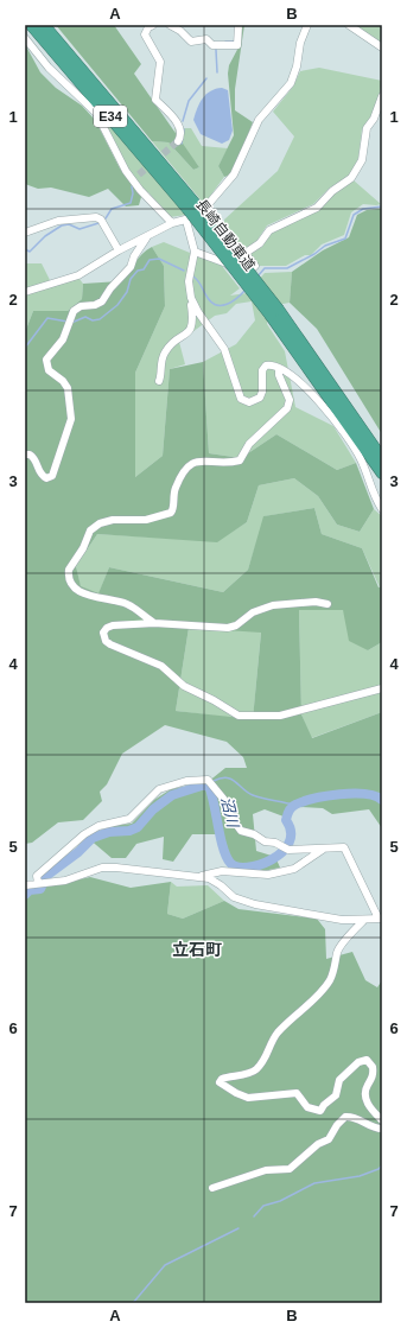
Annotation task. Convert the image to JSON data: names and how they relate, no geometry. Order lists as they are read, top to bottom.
{
  "streets": {
    "highway": ["E34", "長崎自動車道"]
  },
  "districts": ["立石町"],
  "water": ["沼川"],
  "grid": {
    "columns": ["A", "B"],
    "rows": [
      "1",
      "2",
      "3",
      "4",
      "5",
      "6",
      "7"
    ]
  }
}
